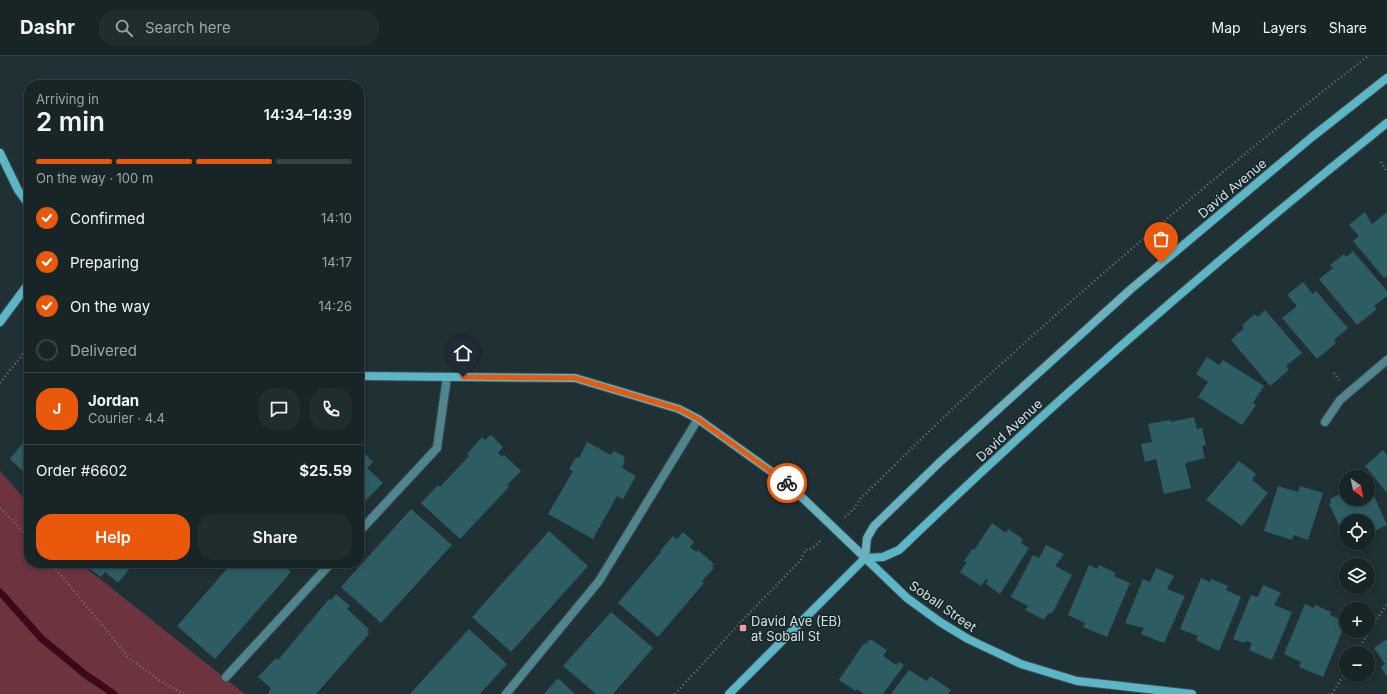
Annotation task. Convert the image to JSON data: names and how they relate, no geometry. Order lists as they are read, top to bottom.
{
  "streets": {
    "main road": ["David Avenue", "Soball Street"]
  },
  "crossings": [
    ["David Avenue", "Soball Street"]
  ],
  "places": {
    "transit": ["David Ave (EB) at Soball St"]
  },
  "north": "bottom right",
  "page": {
    "header": "Dashr",
    "search": "Search here",
    "nav": ["Map", "Layers", "Share"],
    "heading": ["2 min", "Arriving in", "14:34–14:39"],
    "panel": [
      "Jordan",
      "Courier · 4.4",
      "Order #6602",
      "$25.59"
    ],
    "bar": "On the way · 100 m",
    "list": [
      ["Confirmed", "14:10"],
      ["Preparing", "14:17"],
      ["On the way", "14:26"],
      "Delivered"
    ],
    "round": "J",
    "map_buttons": ["+", "−"],
    "buttons": ["Help", "Share"]
  }
}
